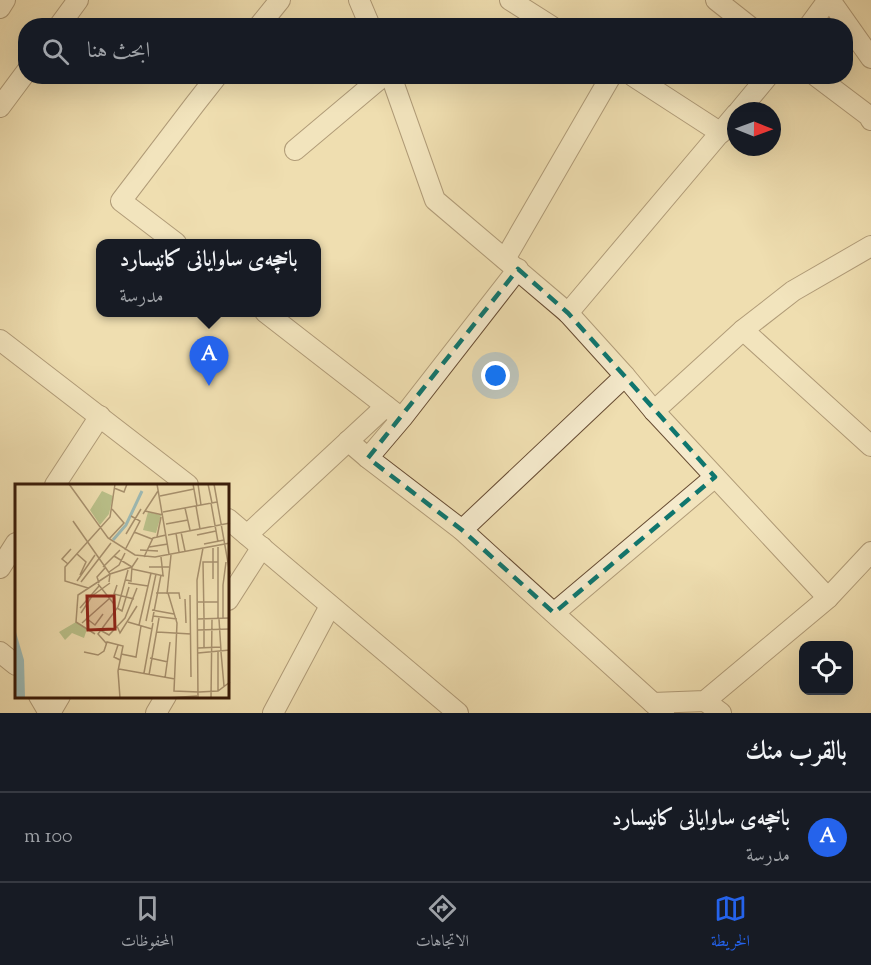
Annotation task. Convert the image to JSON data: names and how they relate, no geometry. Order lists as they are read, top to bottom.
{
  "north": "right",
  "page": {
    "search": "ابحث هنا",
    "popup": ["باخچەی ساوایانی کانیسارد", "مدرسة"],
    "pins": "A",
    "heading": "بالقرب منك",
    "list": [
      {
        "mark": "A",
        "name": "باخچەی ساوایانی کانیسارد",
        "note": "مدرسة",
        "value": "100 m"
      }
    ],
    "nav": ["الخريطة", "الاتجاهات", "المحفوظات"]
  }
}
